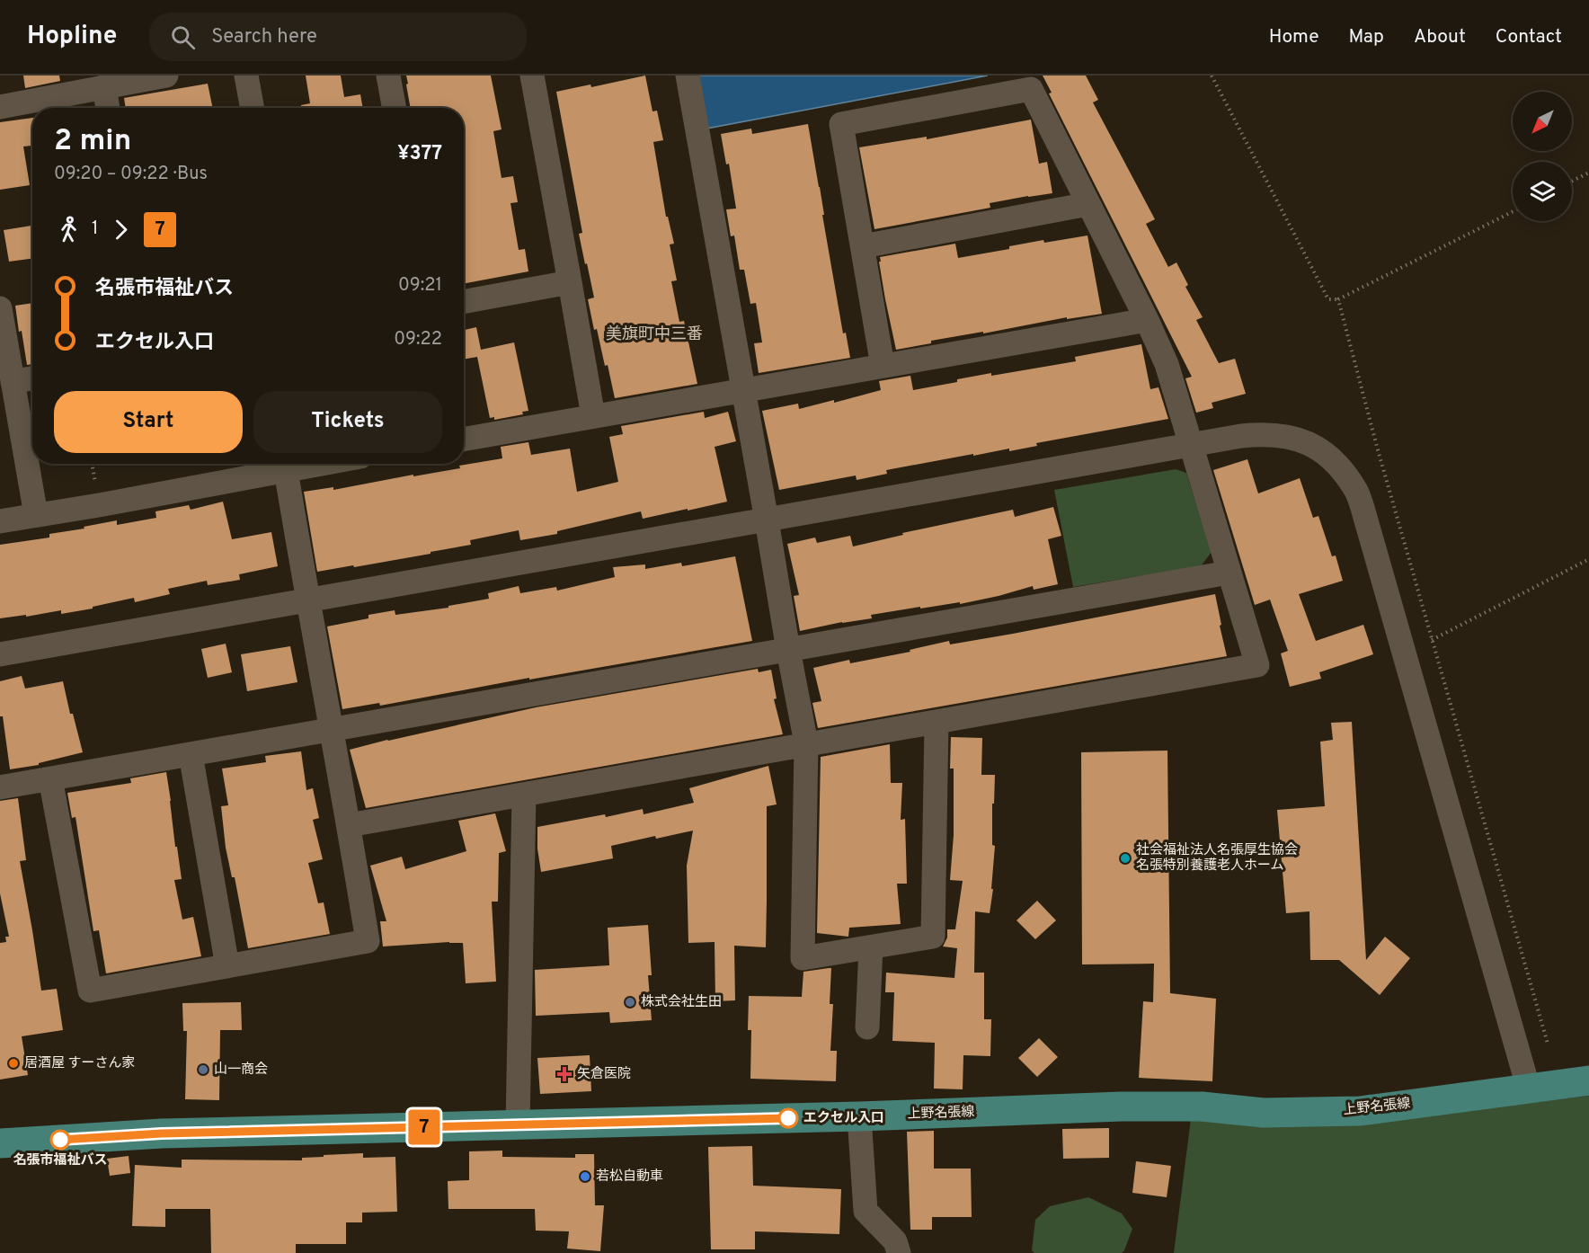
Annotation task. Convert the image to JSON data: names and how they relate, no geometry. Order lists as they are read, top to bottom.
{
  "streets": {
    "main road": ["上野名張線"]
  },
  "districts": ["美旗町中三番"],
  "places": {
    "other": [
      "社会福祉法人名張厚生協会 名張特別養護老人ホーム",
      "株式会社生田",
      "居酒屋 すーさん家",
      "山一商会",
      "エクセル入口",
      "名張市福祉バス",
      "若松自動車"
    ],
    "health": ["矢倉医院"]
  },
  "lines": ["bus line 7"],
  "north": "bottom left",
  "page": {
    "header": "Hopline",
    "search": "Search here",
    "nav": [
      "Home",
      "Map",
      "About",
      "Contact"
    ],
    "on_map": "7",
    "heading": ["2 min", "09:20 – 09:22 · Bus", "¥377"],
    "legs": ["1", "7"],
    "list": [
      {
        "name": "名張市福祉バス",
        "value": "09:21"
      },
      {
        "name": "エクセル入口",
        "value": "09:22"
      }
    ],
    "buttons": ["Start", "Tickets"]
  }
}
